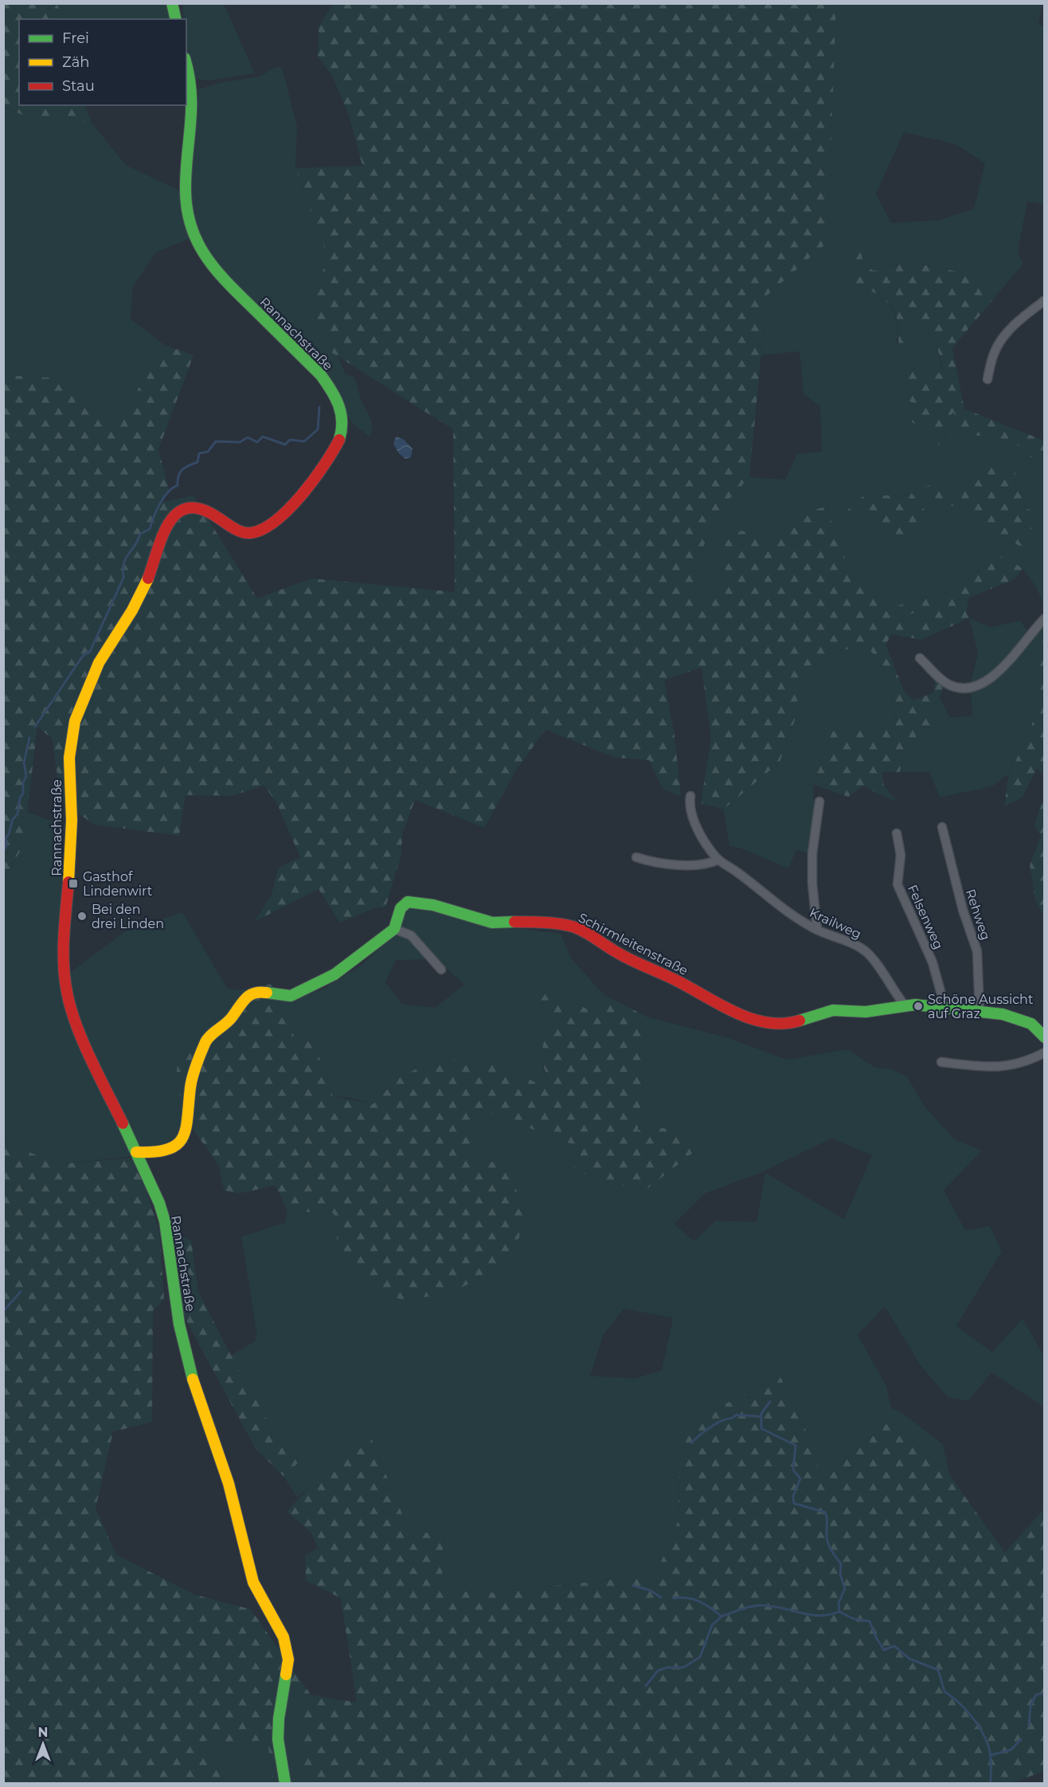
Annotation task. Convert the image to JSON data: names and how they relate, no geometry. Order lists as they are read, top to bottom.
{
  "streets": {
    "street": [
      "Rannachstraße",
      "Rehweg",
      "Felsenweg",
      "Krailweg",
      "Schirmleitenstraße"
    ]
  },
  "crossings": [
    ["Rehweg", "Schirmleitenstraße"],
    ["Felsenweg", "Schirmleitenstraße"],
    ["Krailweg", "Schirmleitenstraße"]
  ],
  "places": {
    "transit": ["Gasthof Lindenwirt"],
    "other": ["Bei den drei Linden", "Schöne Aussicht auf Graz"]
  },
  "legend": ["Frei", "Zäh", "Stau"],
  "north": "top"
}
